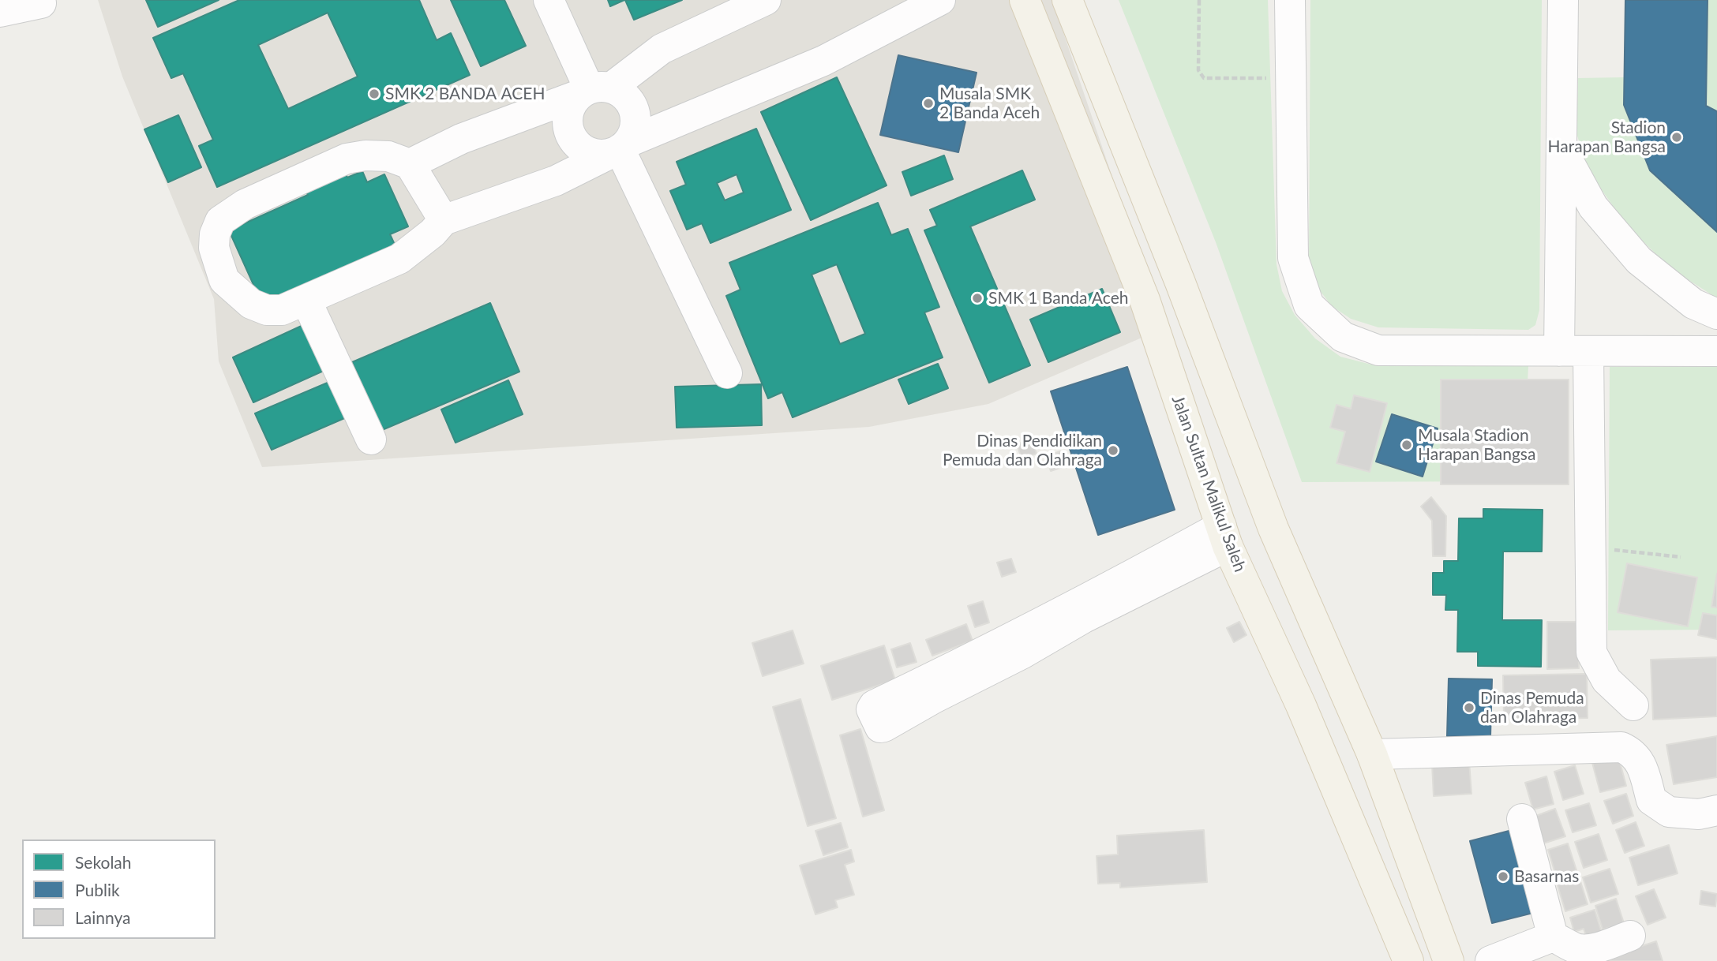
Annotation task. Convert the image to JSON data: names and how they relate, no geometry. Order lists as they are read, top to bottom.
{
  "streets": {
    "main road": ["Jalan Sultan Malikul Saleh"]
  },
  "places": [
    "SMK 2 BANDA ACEH",
    "Musala SMK 2 Banda Aceh",
    "Stadion Harapan Bangsa",
    "SMK 1 Banda Aceh",
    "Musala Stadion Harapan Bangsa",
    "Dinas Pendidikan Pemuda dan Olahraga",
    "Dinas Pemuda dan Olahraga",
    "Basarnas"
  ],
  "legend": ["Sekolah", "Publik", "Lainnya"]
}
